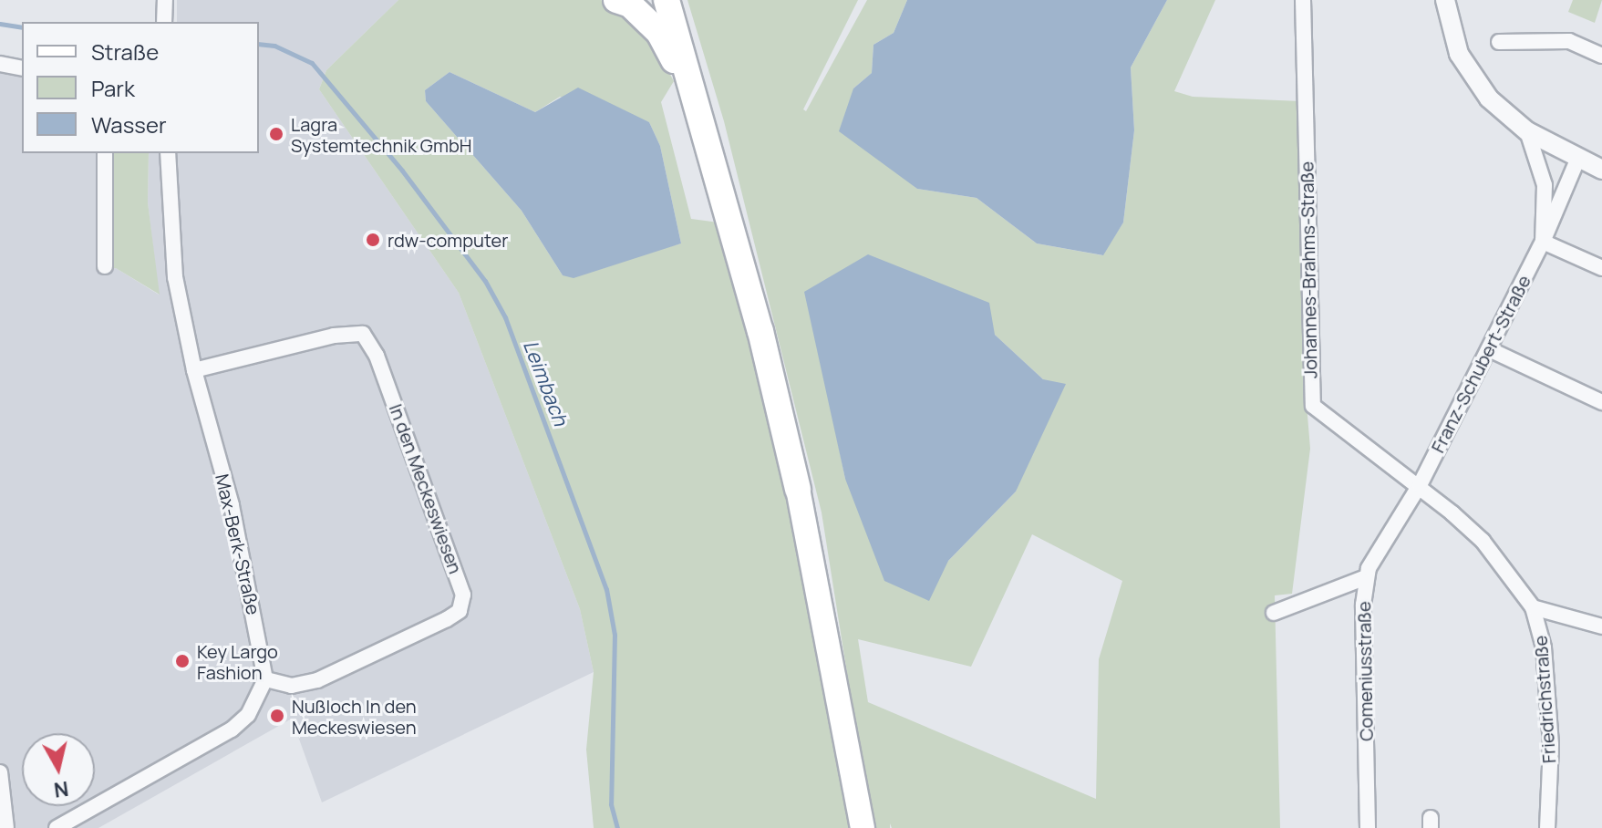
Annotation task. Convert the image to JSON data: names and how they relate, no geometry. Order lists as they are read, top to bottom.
{
  "streets": {
    "street": [
      "Johannes-Brahms-Straße",
      "Franz-Schubert-Straße",
      "In den Meckeswiesen",
      "Max-Berk-Straße",
      "Comeniusstraße",
      "Friedrichstraße"
    ]
  },
  "crossings": [
    ["Johannes-Brahms-Straße", "Franz-Schubert-Straße"],
    ["Johannes-Brahms-Straße", "Comeniusstraße"],
    ["Johannes-Brahms-Straße", "Friedrichstraße"],
    ["Franz-Schubert-Straße", "Comeniusstraße"],
    ["Franz-Schubert-Straße", "Friedrichstraße"],
    ["In den Meckeswiesen", "Max-Berk-Straße"],
    ["Comeniusstraße", "Friedrichstraße"]
  ],
  "water": ["Leimbach"],
  "places": [
    "Lagra Systemtechnik GmbH",
    "rdw-computer",
    "Key Largo Fashion",
    "Nußloch In den Meckeswiesen"
  ],
  "legend": ["Straße", "Park", "Wasser"],
  "north": "bottom"
}
